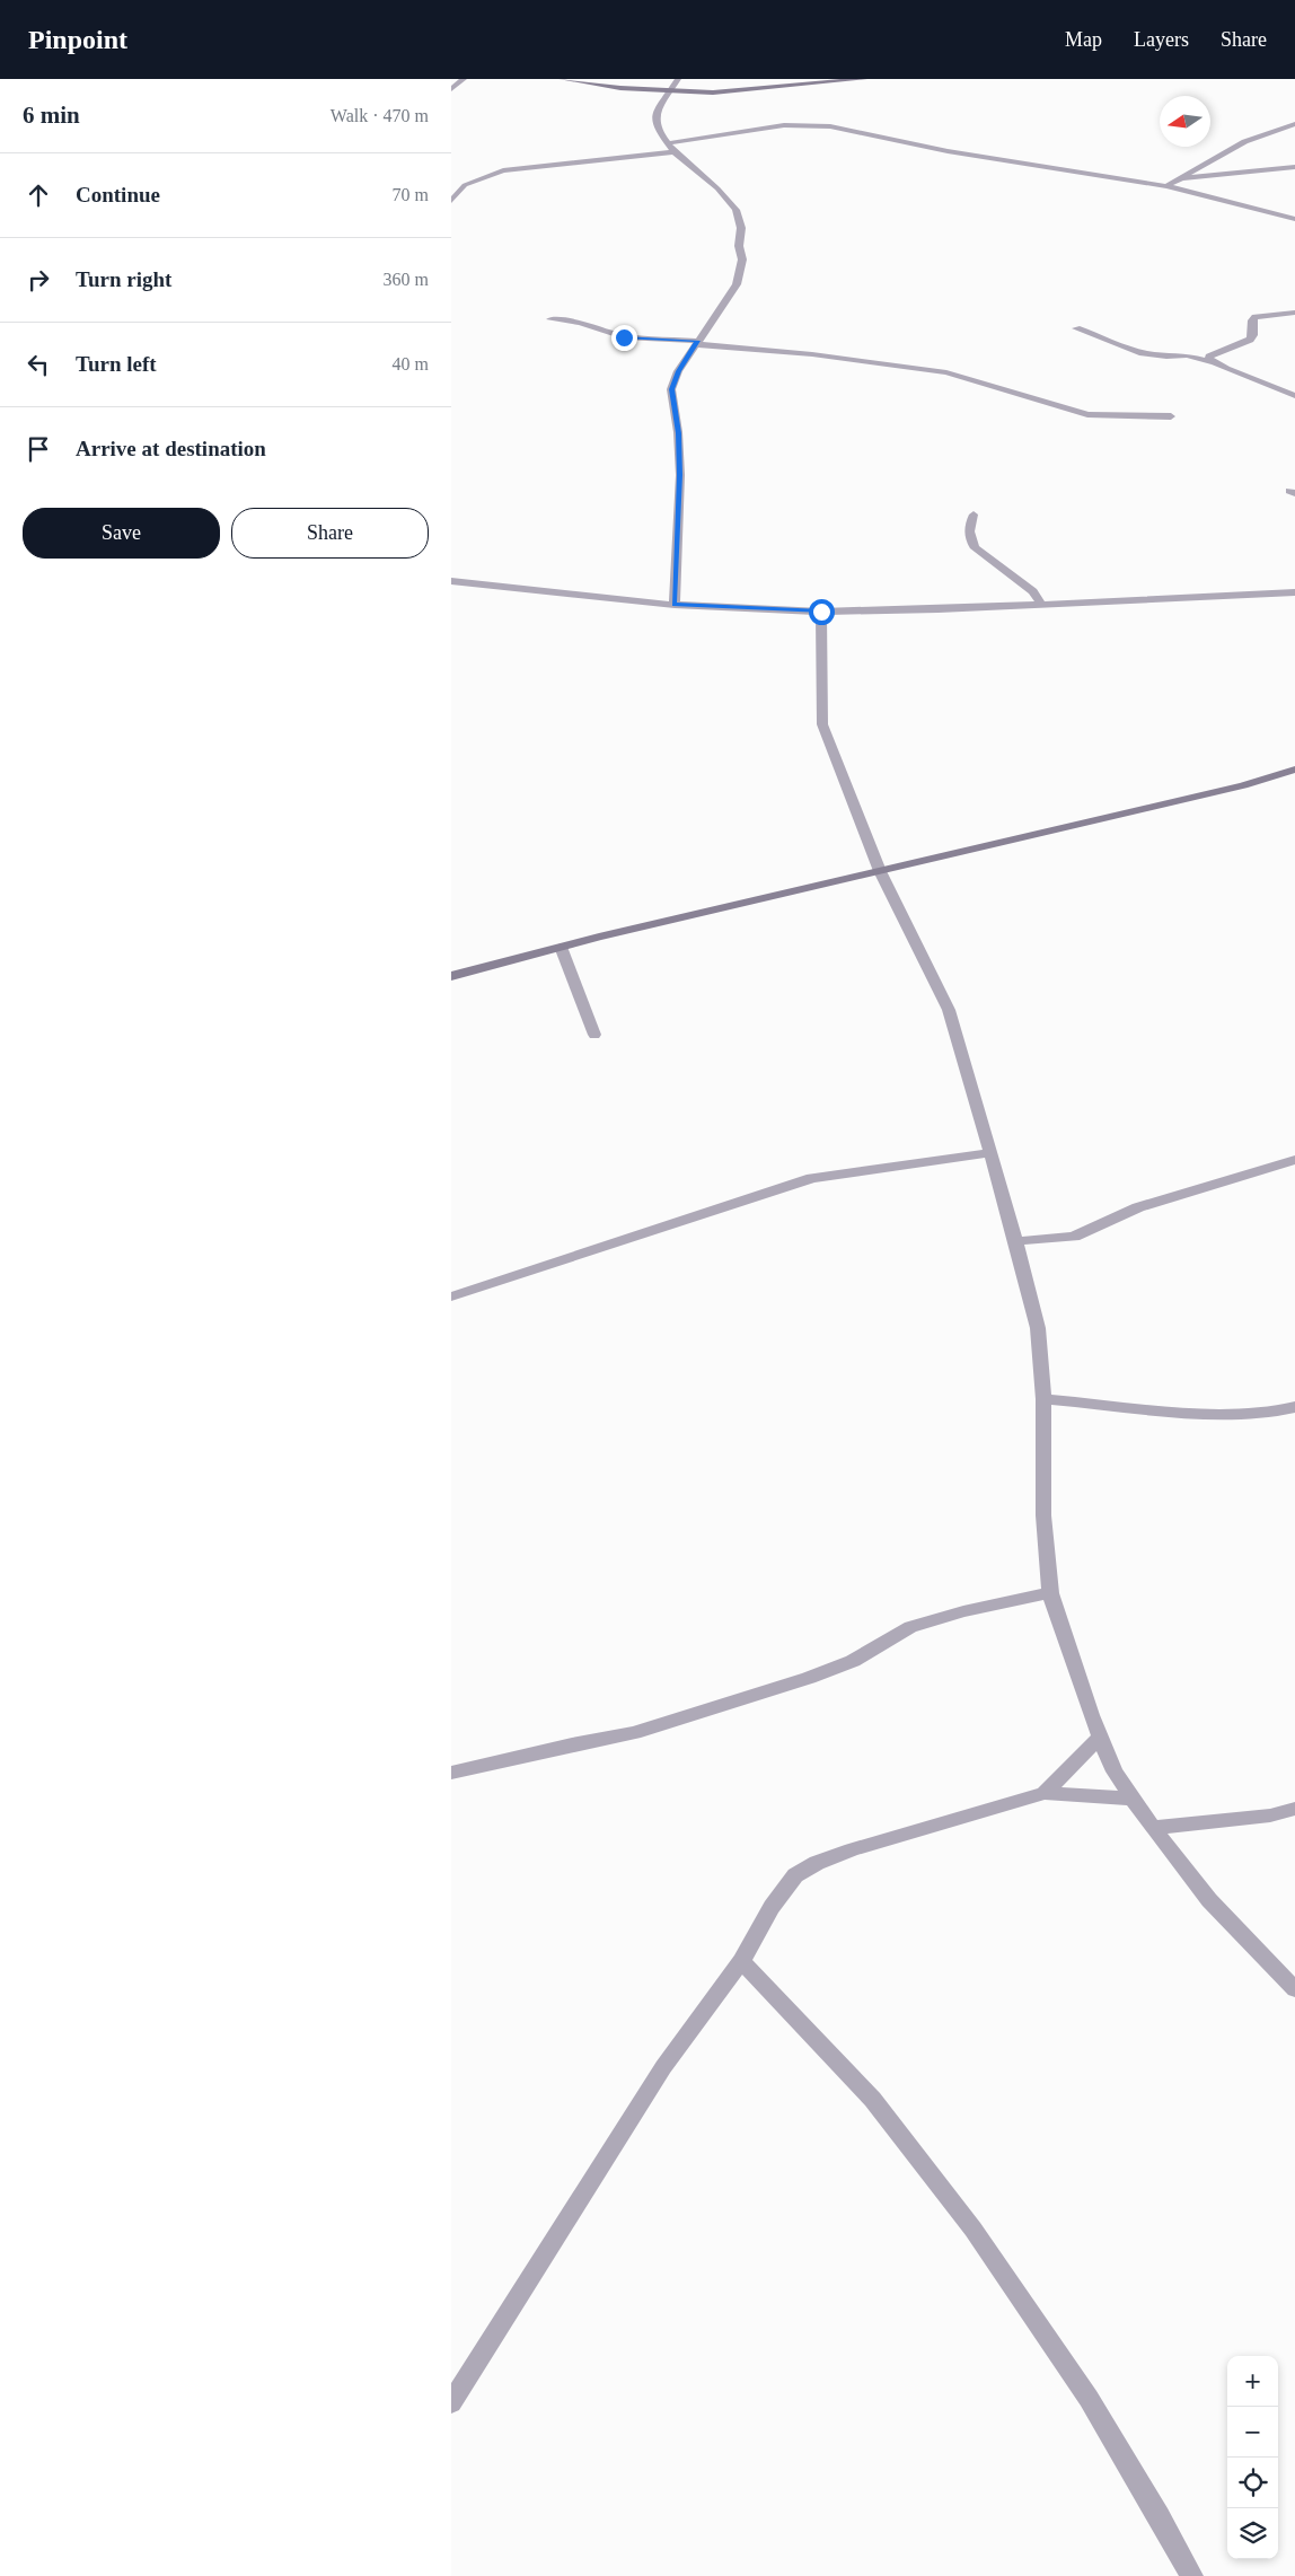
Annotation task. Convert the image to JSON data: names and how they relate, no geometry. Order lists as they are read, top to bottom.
{
  "north": "left",
  "page": {
    "header": "Pinpoint",
    "nav": ["Map", "Layers", "Share"],
    "heading": ["6 min", "Walk · 470 m"],
    "list": [
      ["Continue", "70 m"],
      ["Turn right", "360 m"],
      ["Turn left", "40 m"],
      "Arrive at destination"
    ],
    "buttons": ["Save", "Share"],
    "map_buttons": ["+", "−"]
  }
}
